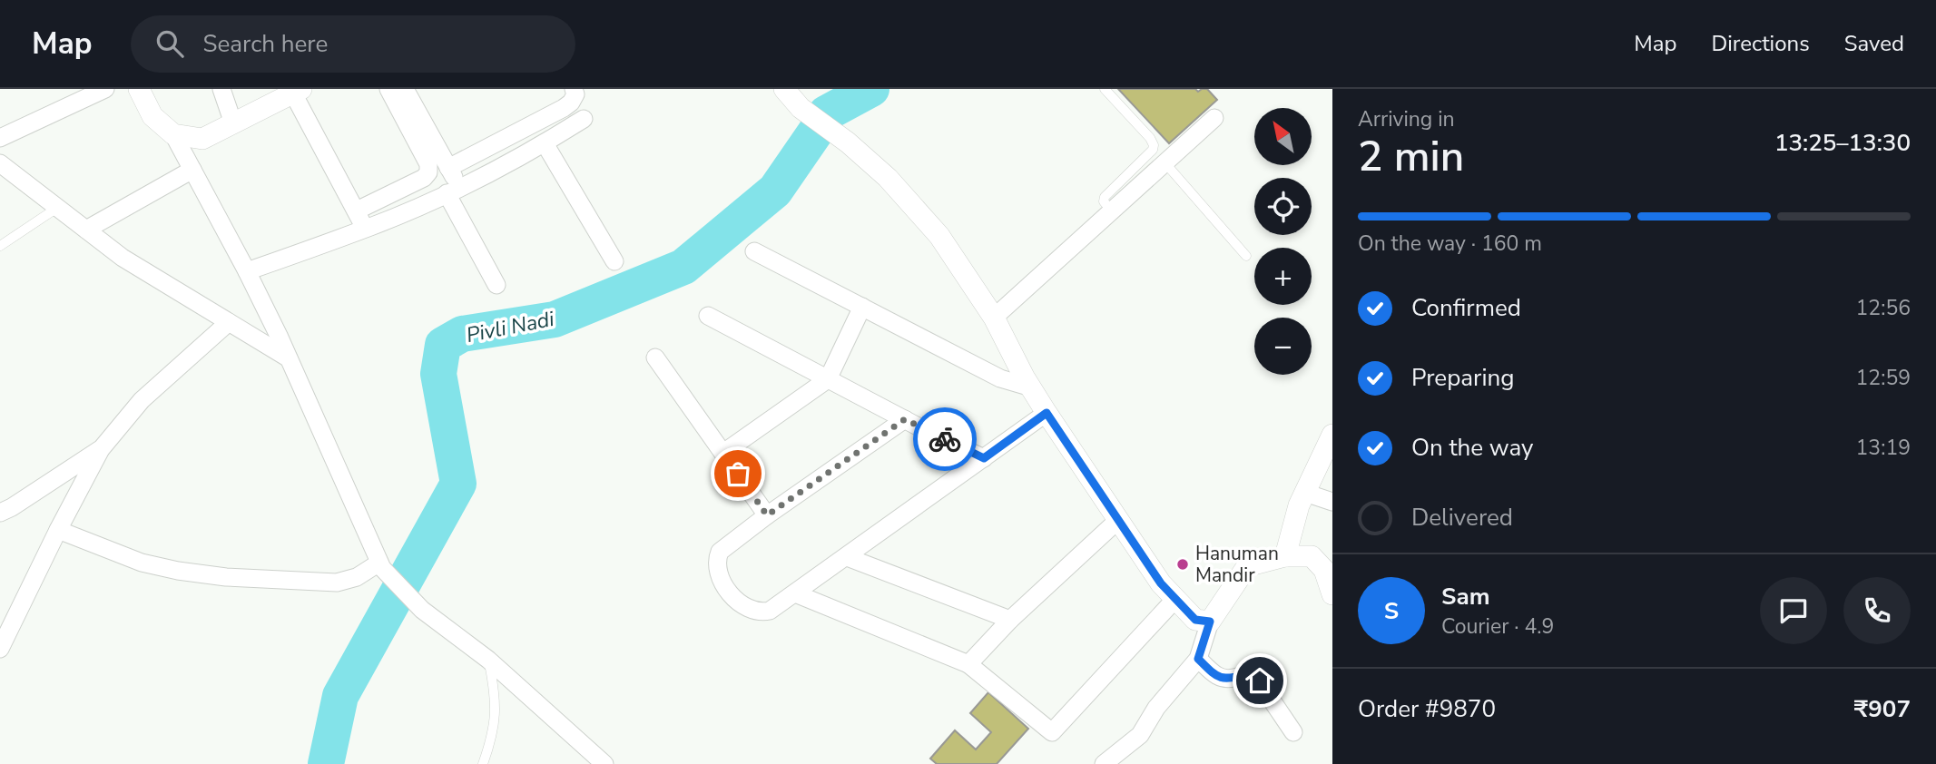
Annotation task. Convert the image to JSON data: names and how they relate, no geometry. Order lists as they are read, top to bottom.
{
  "water": ["Pivli Nadi"],
  "places": ["Hanuman Mandir"],
  "north": "top left",
  "page": {
    "header": "Map",
    "search": "Search here",
    "nav": ["Map", "Directions", "Saved"],
    "heading": ["2 min", "Arriving in", "13:25–13:30"],
    "panel": [
      "Sam",
      "Courier · 4.9",
      "Order #9870",
      "₹907"
    ],
    "map_buttons": ["+", "−"],
    "bar": "On the way · 160 m",
    "list": [
      ["Confirmed", "12:56"],
      ["Preparing", "12:59"],
      ["On the way", "13:19"],
      "Delivered"
    ],
    "round": "S"
  }
}
